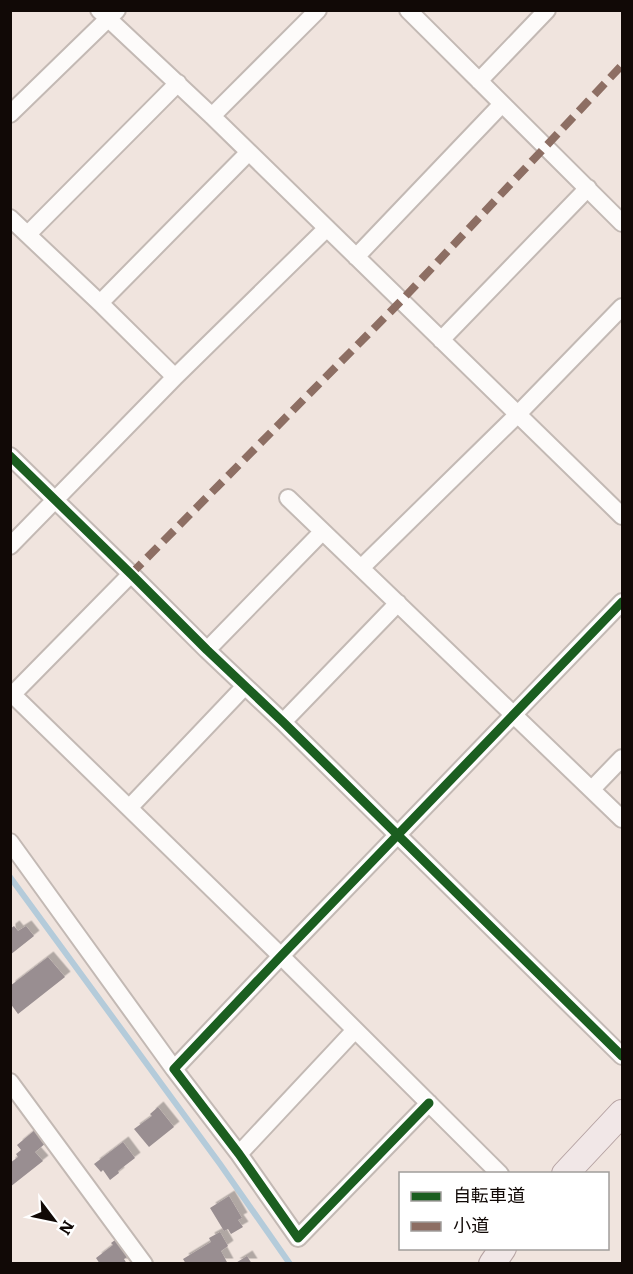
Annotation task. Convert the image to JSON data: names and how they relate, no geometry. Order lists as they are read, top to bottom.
{
  "legend": ["自転車道", "小道"],
  "north": "bottom right"
}
